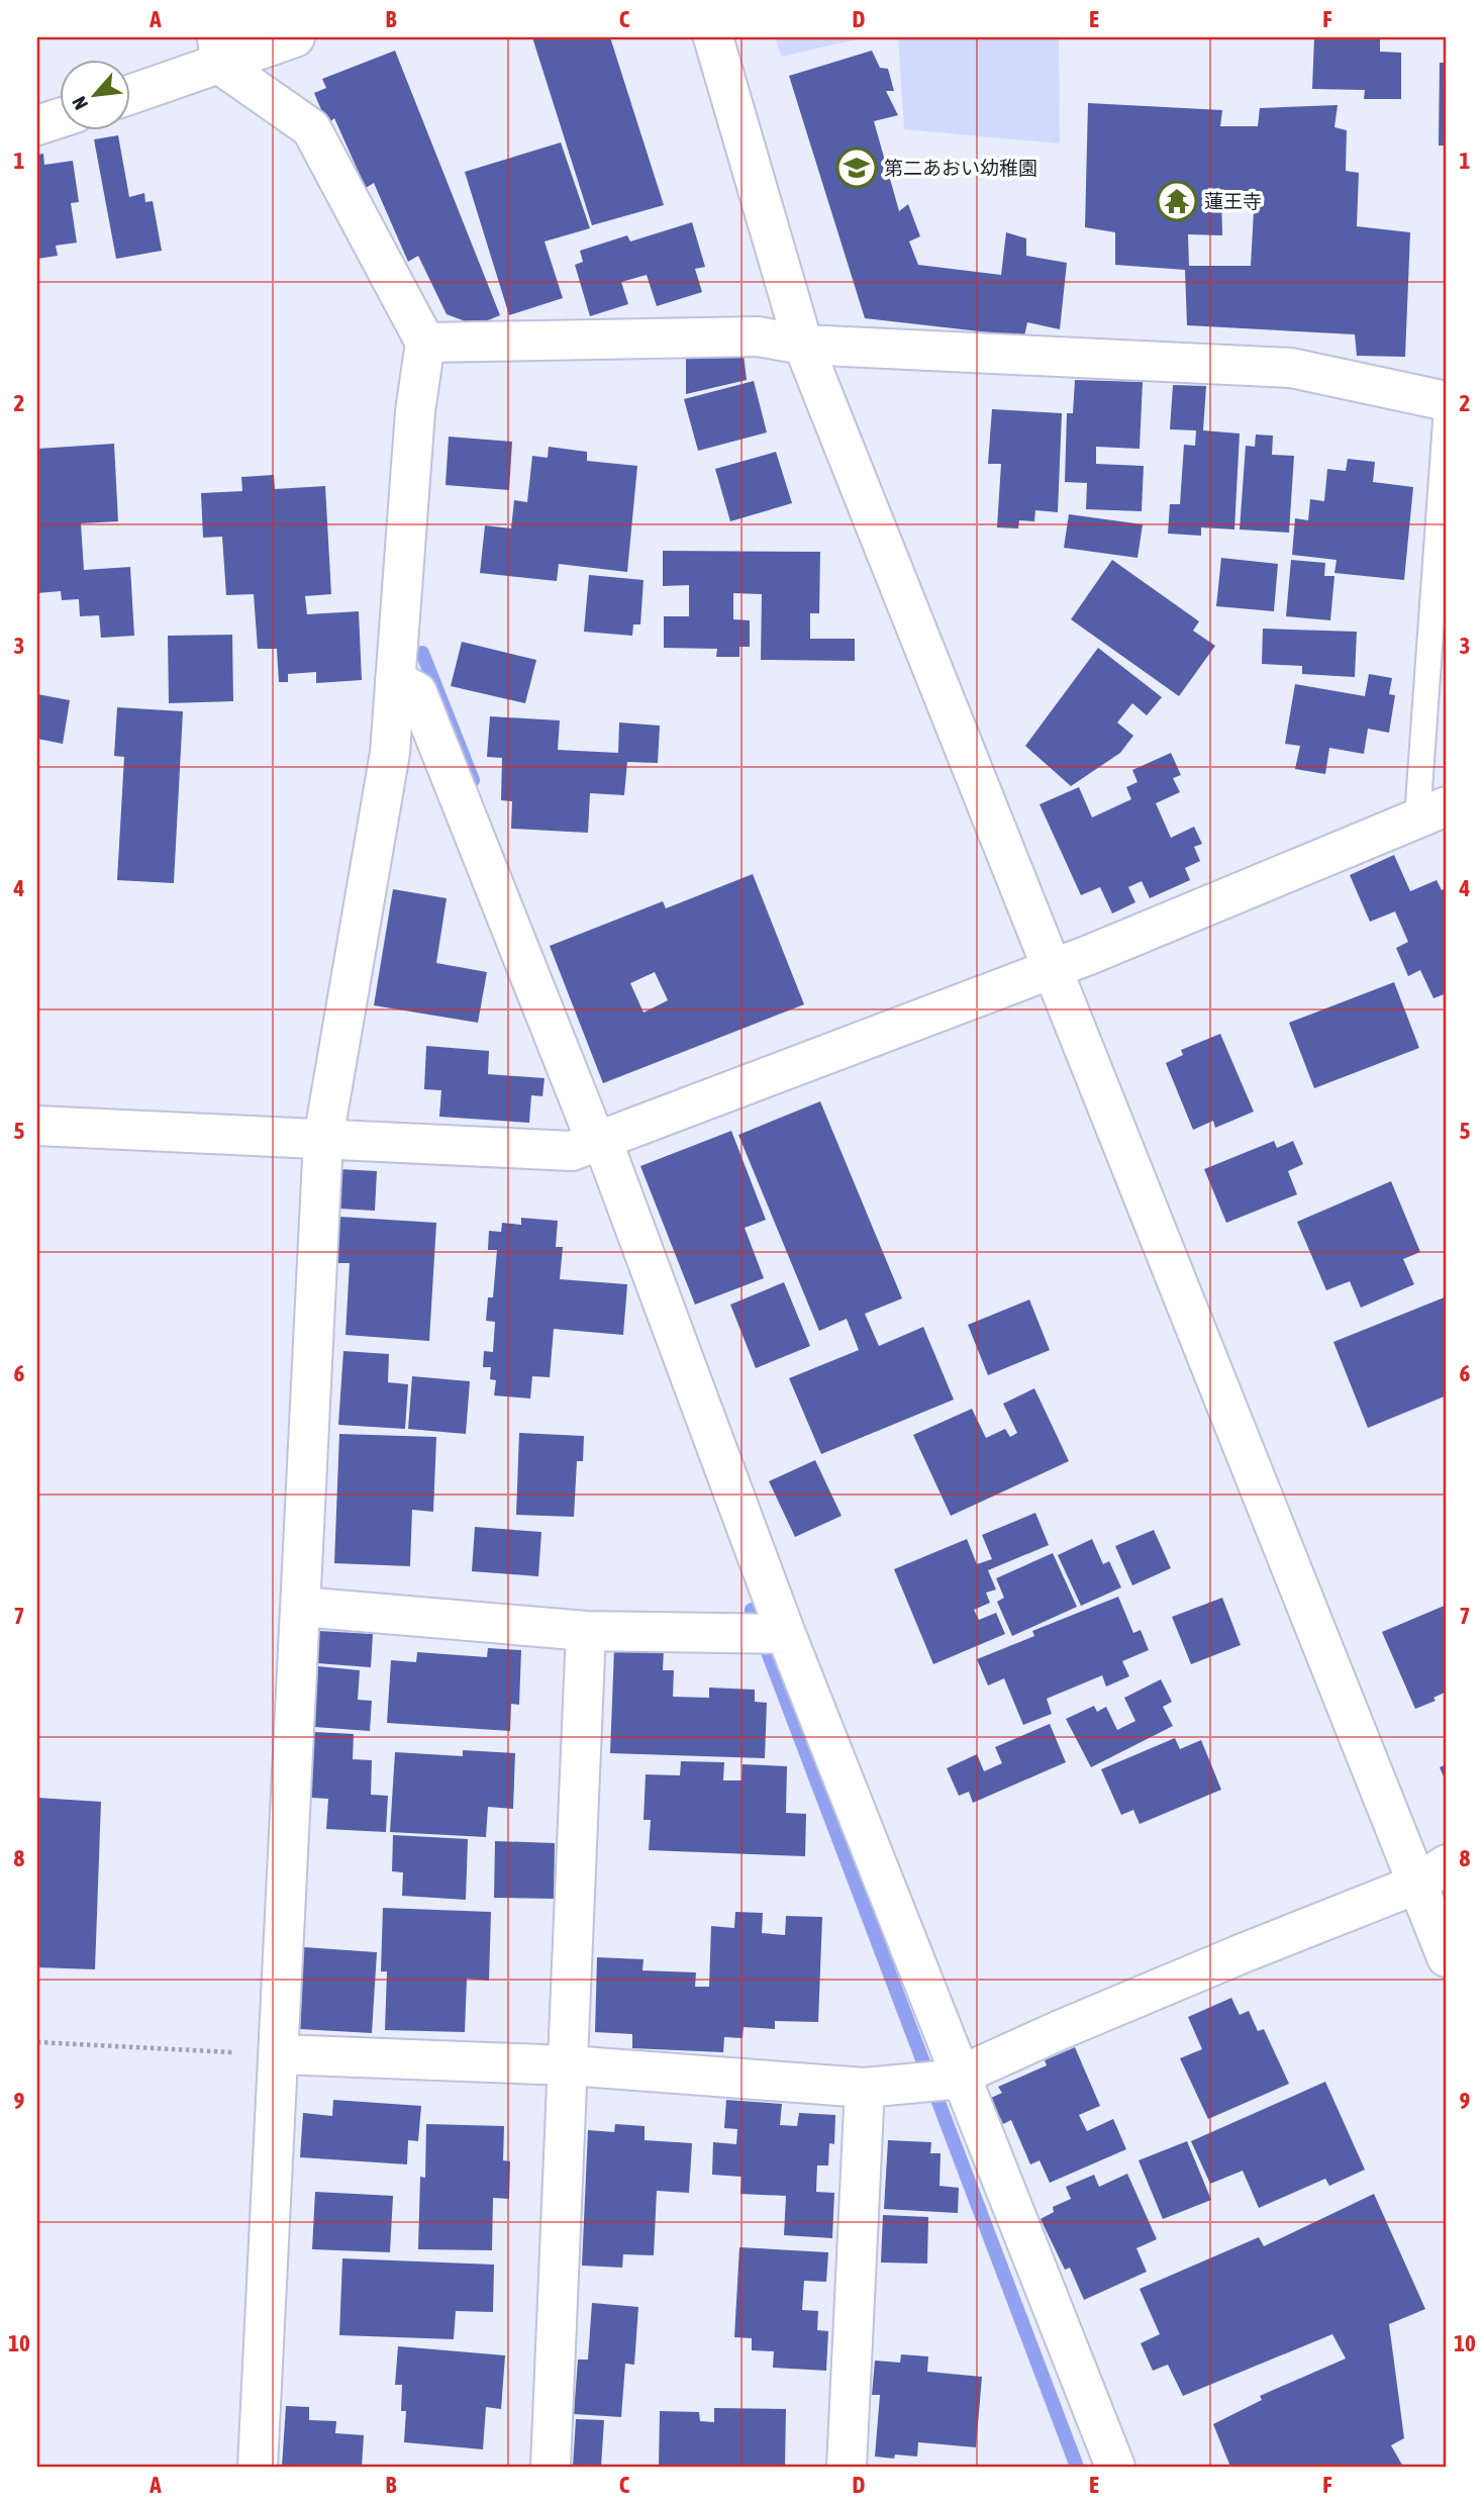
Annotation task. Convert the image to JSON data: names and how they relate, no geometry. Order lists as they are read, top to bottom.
{
  "places": {
    "school or university": ["第二あおい幼稚園"],
    "temple": ["蓮王寺"]
  },
  "north": "bottom left",
  "grid": {
    "columns": [
      "A",
      "B",
      "C",
      "D",
      "E",
      "F"
    ],
    "rows": [
      "1",
      "2",
      "3",
      "4",
      "5",
      "6",
      "7",
      "8",
      "9",
      "10"
    ]
  }
}
